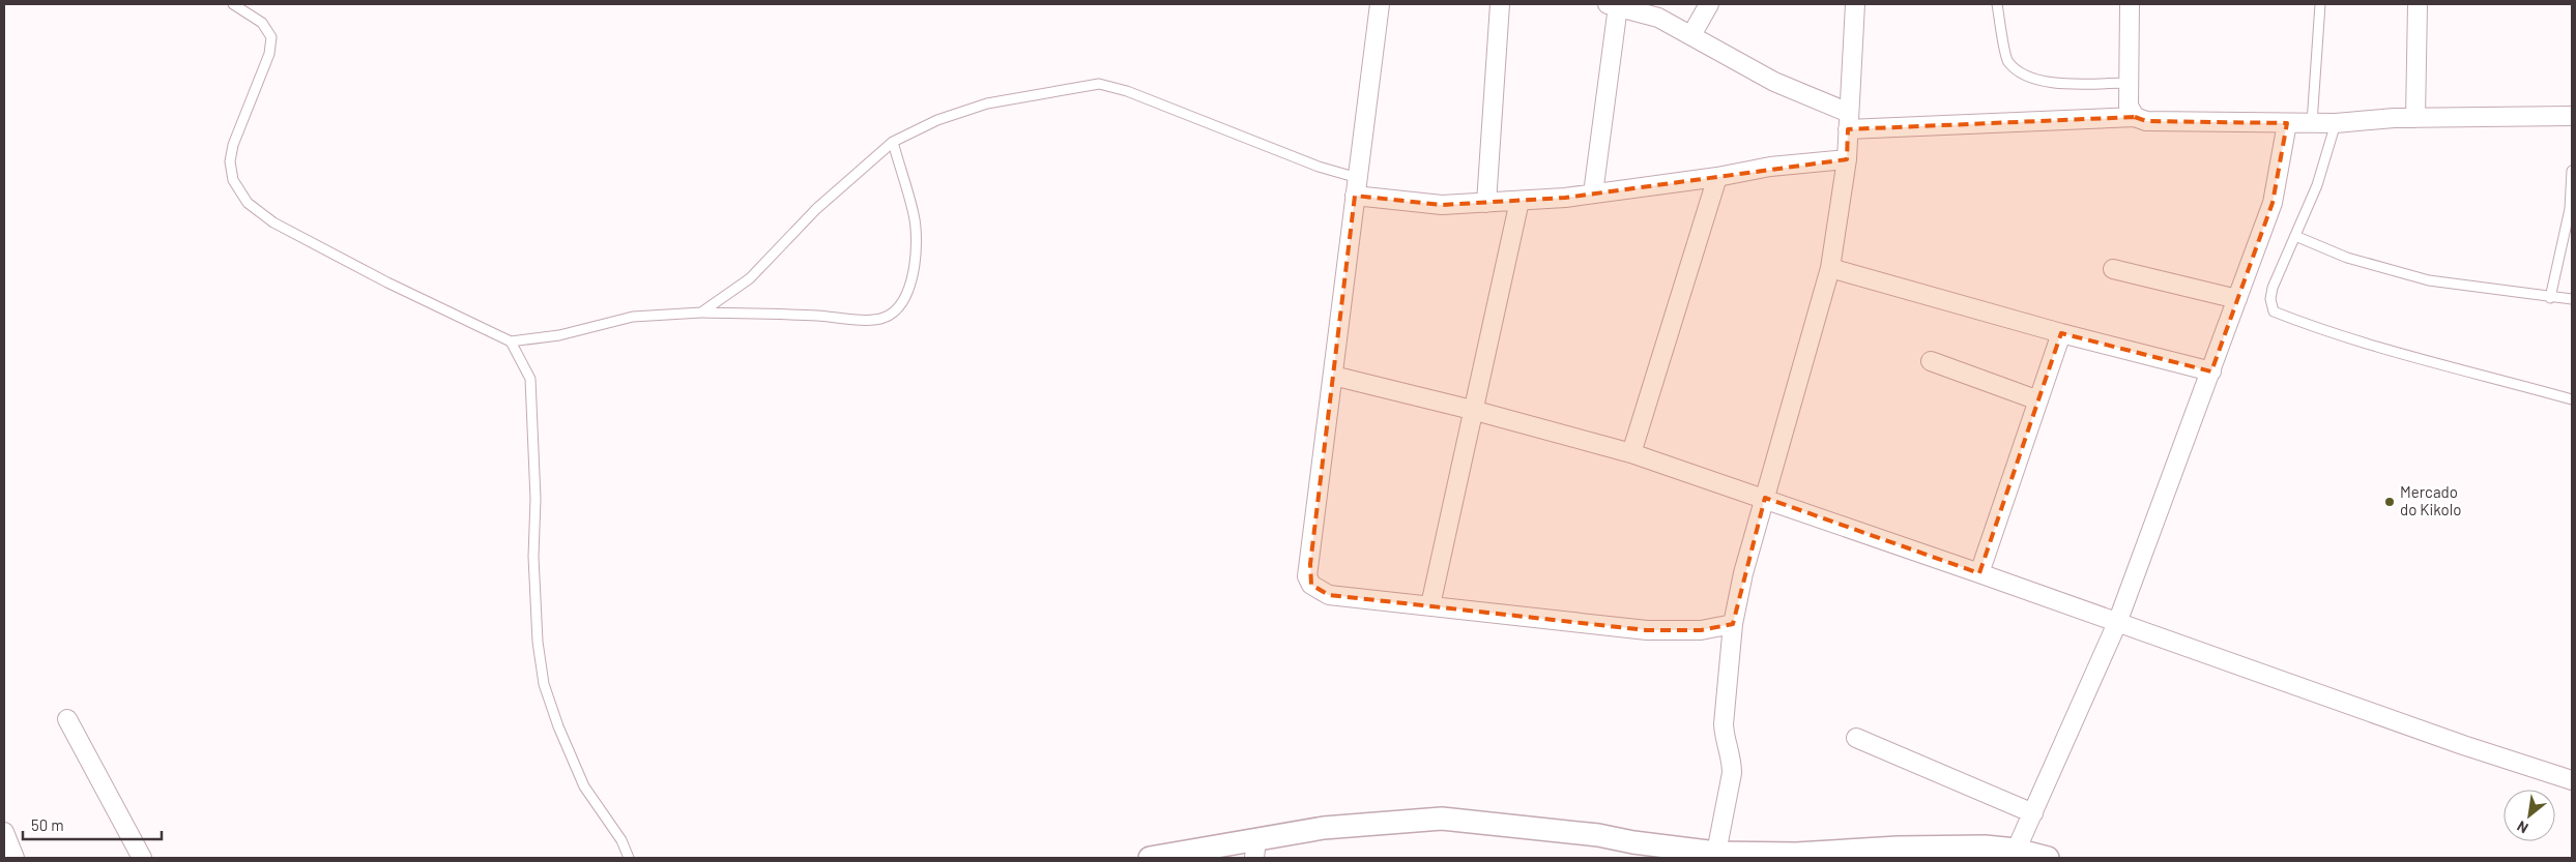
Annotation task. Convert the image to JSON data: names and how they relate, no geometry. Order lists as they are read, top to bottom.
{
  "places": ["Mercado do Kikolo"],
  "scale_bar": "50 m",
  "north": "bottom left"
}
